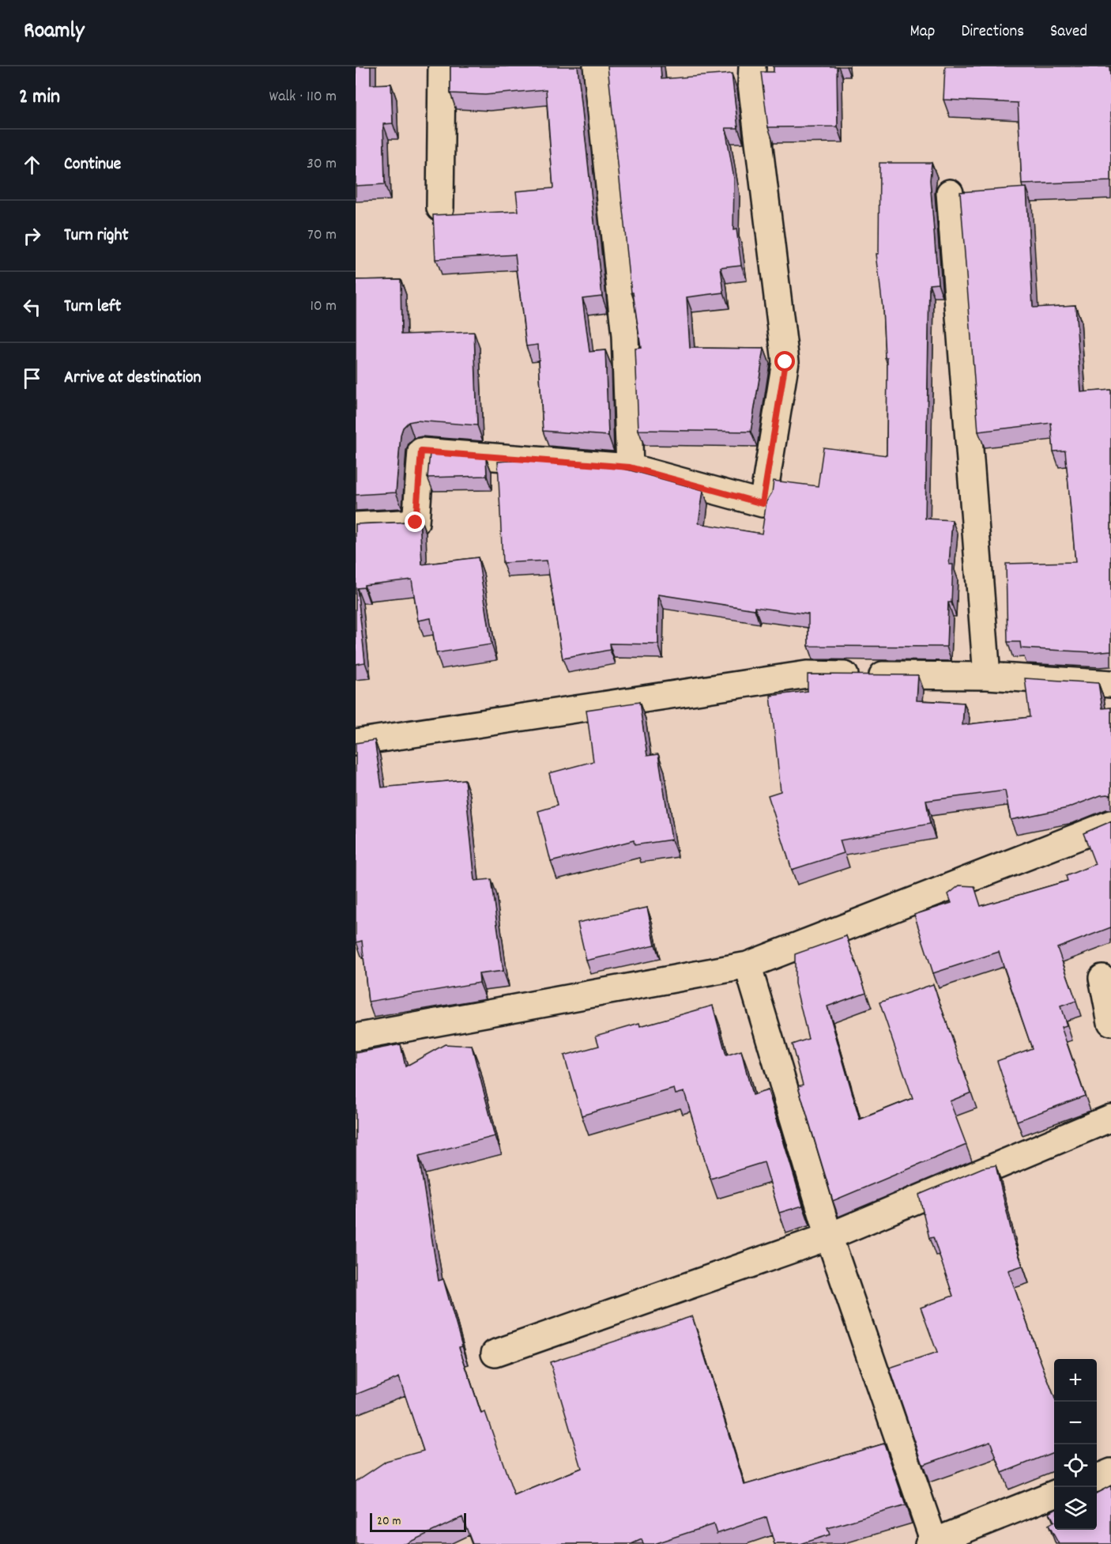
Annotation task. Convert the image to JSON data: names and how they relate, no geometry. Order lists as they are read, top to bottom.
{
  "scale_bar": "20 m",
  "page": {
    "header": "Roamly",
    "nav": ["Map", "Directions", "Saved"],
    "heading": ["2 min", "Walk · 110 m"],
    "list": [
      ["Continue", "30 m"],
      ["Turn right", "70 m"],
      ["Turn left", "10 m"],
      "Arrive at destination"
    ],
    "map_buttons": ["+", "−"],
    "scale": "20 m"
  }
}
